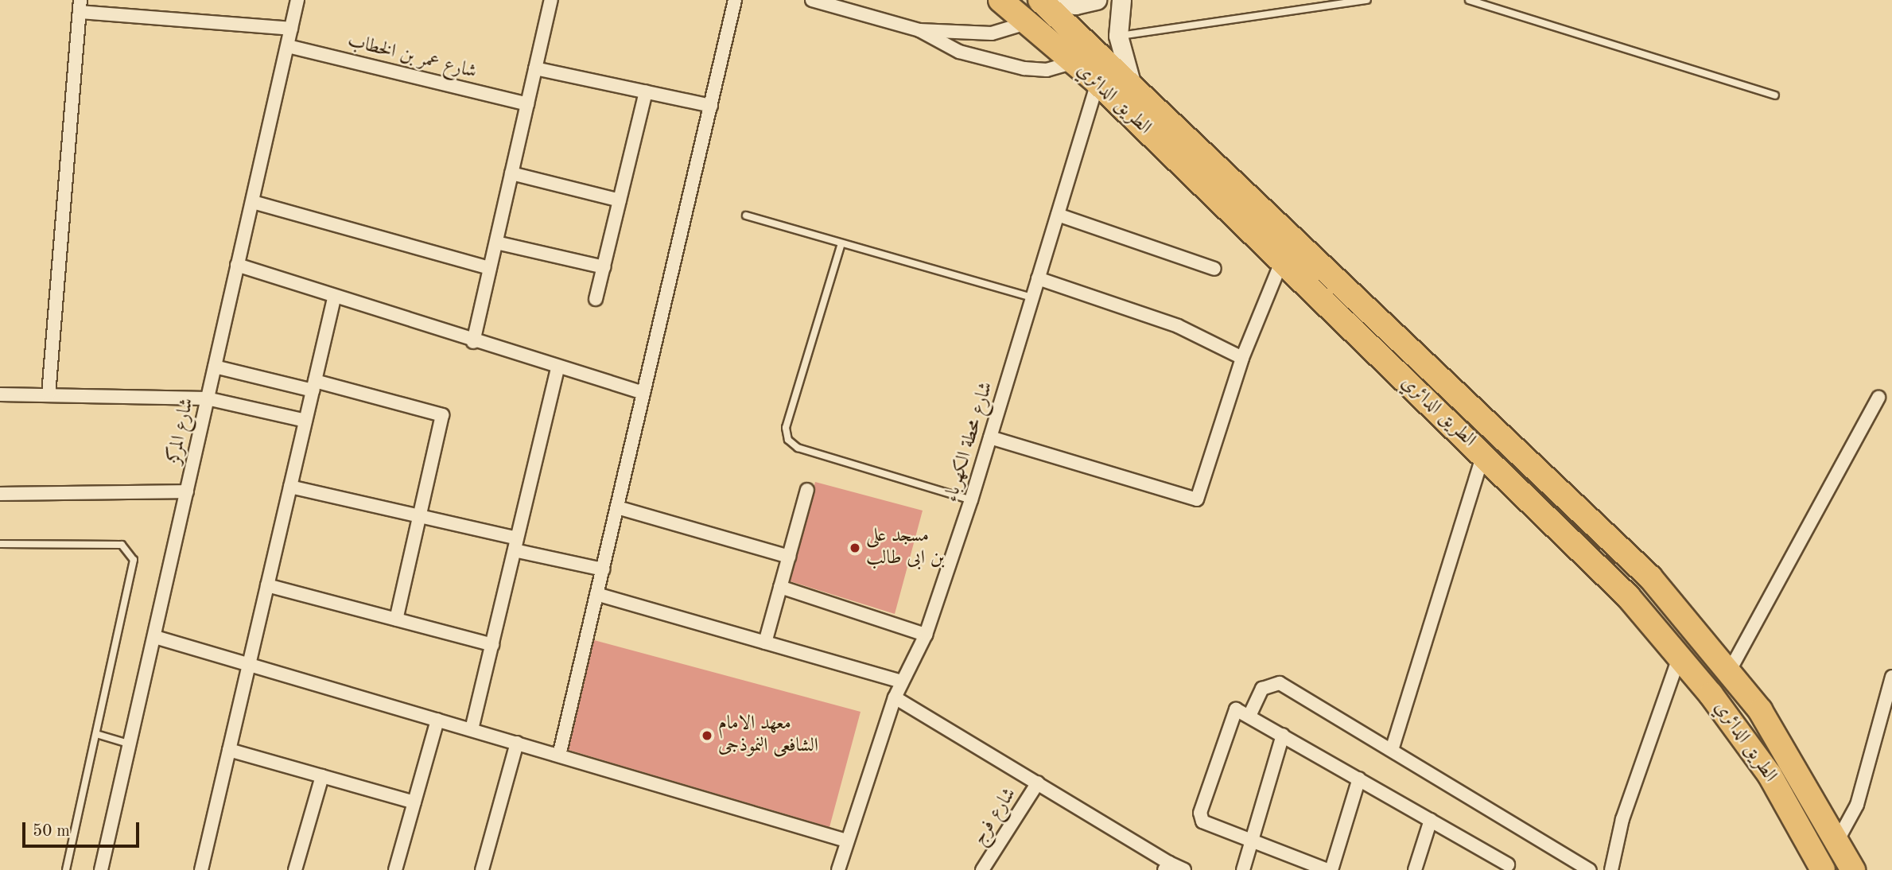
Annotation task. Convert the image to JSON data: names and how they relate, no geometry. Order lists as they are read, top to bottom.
{
  "streets": {
    "highway": ["الطريق الدائري"],
    "street": [
      "شارع عمر بن الخطاب",
      "شارع المركز",
      "شارع محطة الكهرباء",
      "شارع فرج"
    ]
  },
  "crossings": [
    ["شارع عمر بن الخطاب", "شارع المركز"],
    ["الطريق الدائري", "شارع محطة الكهرباء"]
  ],
  "places": ["مسجد على بن ابى طالب", "معهد الامام الشافعى النموذجى"],
  "scale_bar": "50 m"
}
